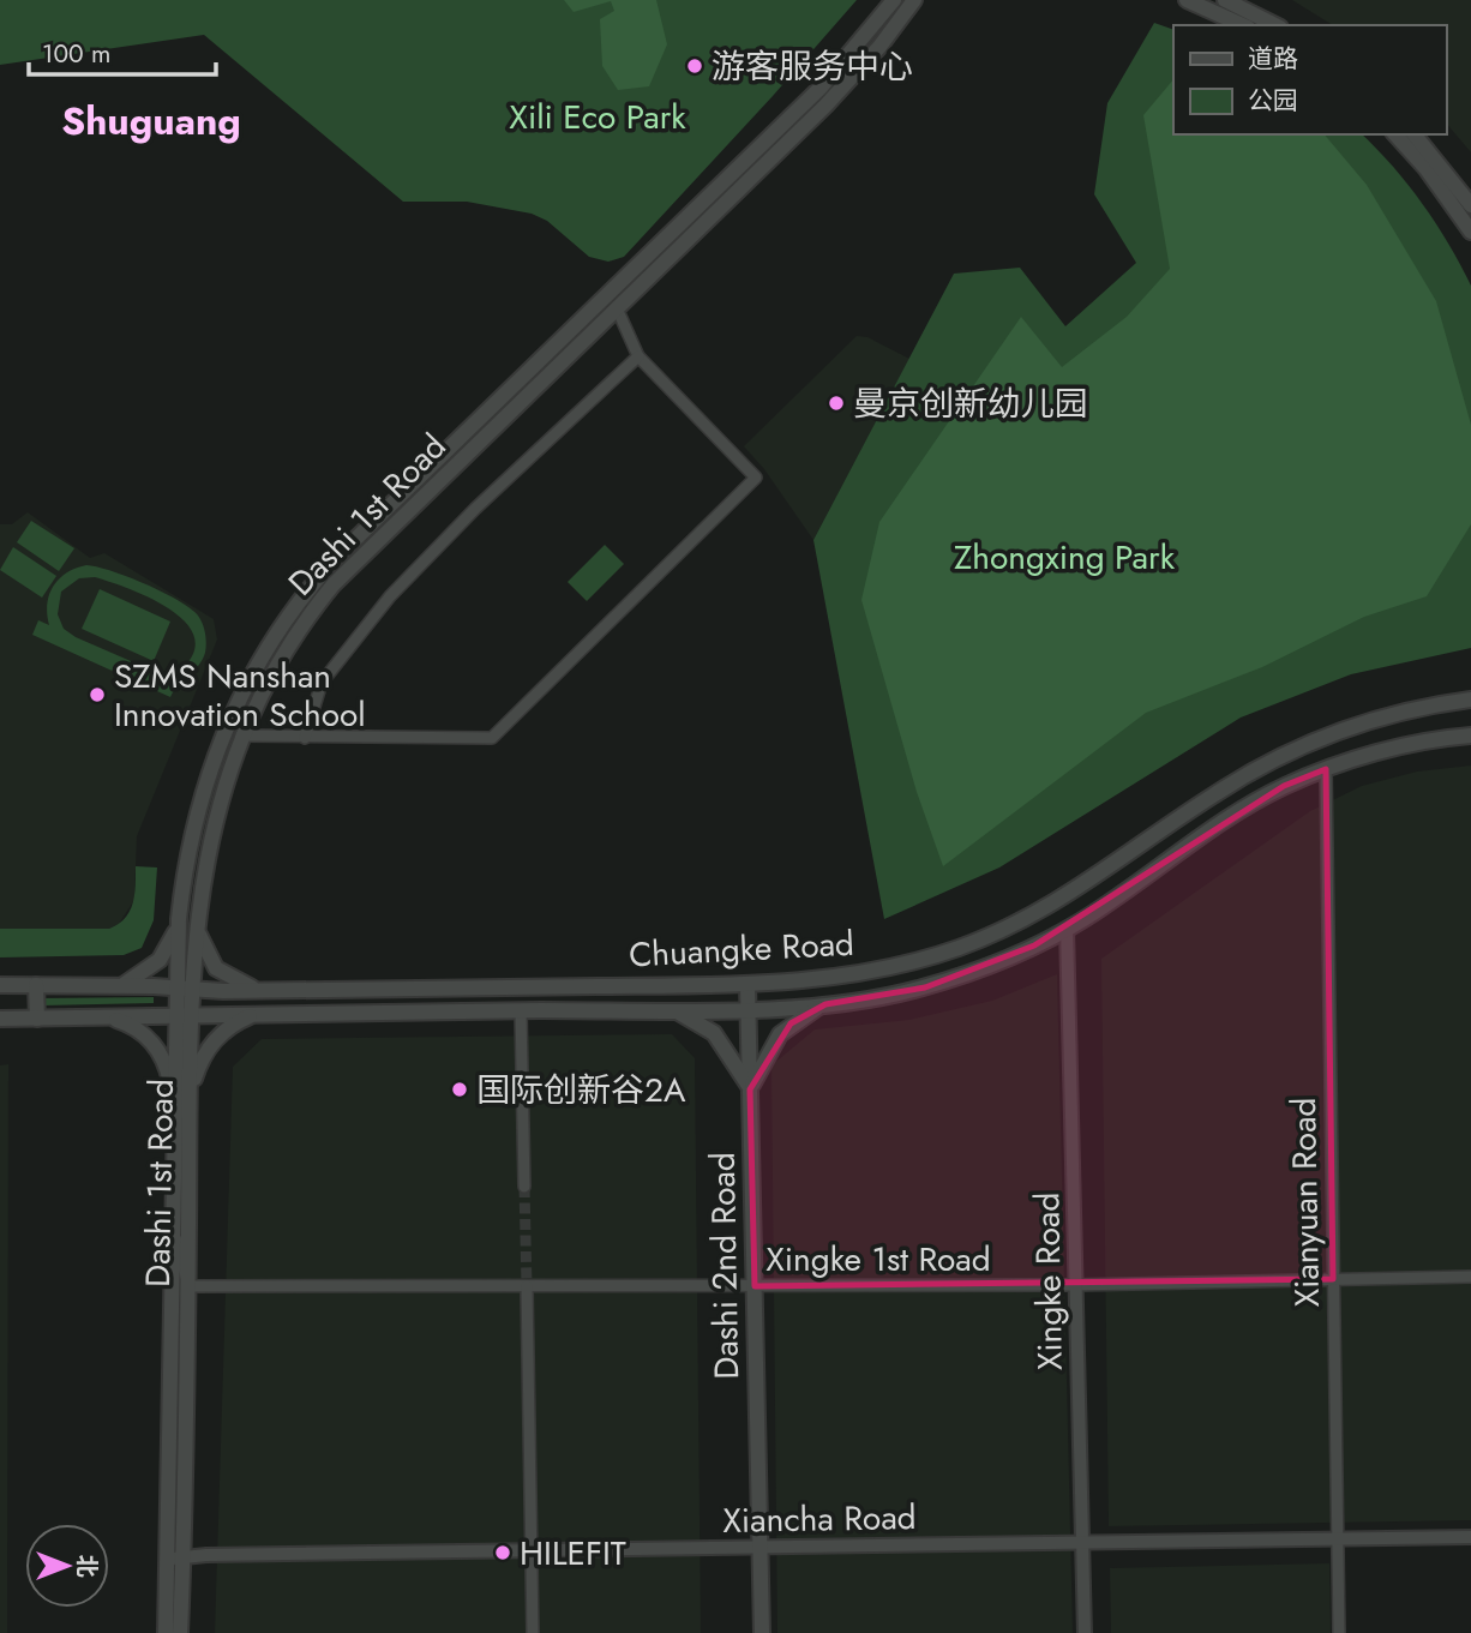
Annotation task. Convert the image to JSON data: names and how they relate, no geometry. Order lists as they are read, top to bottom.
{
  "streets": {
    "main road": ["Dashi 1st Road", "Chuangke Road", "Dashi 2nd Road"],
    "street": [
      "Xianyuan Road",
      "Xingke 1st Road",
      "Xingke Road",
      "Xiancha Road"
    ]
  },
  "crossings": [
    ["Dashi 1st Road", "Chuangke Road"],
    ["Dashi 1st Road", "Xingke 1st Road"],
    ["Dashi 1st Road", "Xiancha Road"],
    ["Chuangke Road", "Xianyuan Road"],
    ["Chuangke Road", "Dashi 2nd Road"],
    ["Chuangke Road", "Xingke Road"],
    ["Xianyuan Road", "Xingke 1st Road"],
    ["Xianyuan Road", "Xiancha Road"],
    ["Xingke 1st Road", "Dashi 2nd Road"],
    ["Xingke 1st Road", "Xingke Road"],
    ["Dashi 2nd Road", "Xiancha Road"],
    ["Xingke Road", "Xiancha Road"]
  ],
  "districts": ["Shuguang"],
  "parks": ["Xili Eco Park", "Zhongxing Park"],
  "places": [
    "游客服务中心",
    "曼京创新幼儿园",
    "SZMS Nanshan Innovation School",
    "国际创新谷2A",
    "HILEFIT"
  ],
  "legend": ["道路", "公园"],
  "scale_bar": "100 m",
  "north": "right"
}
